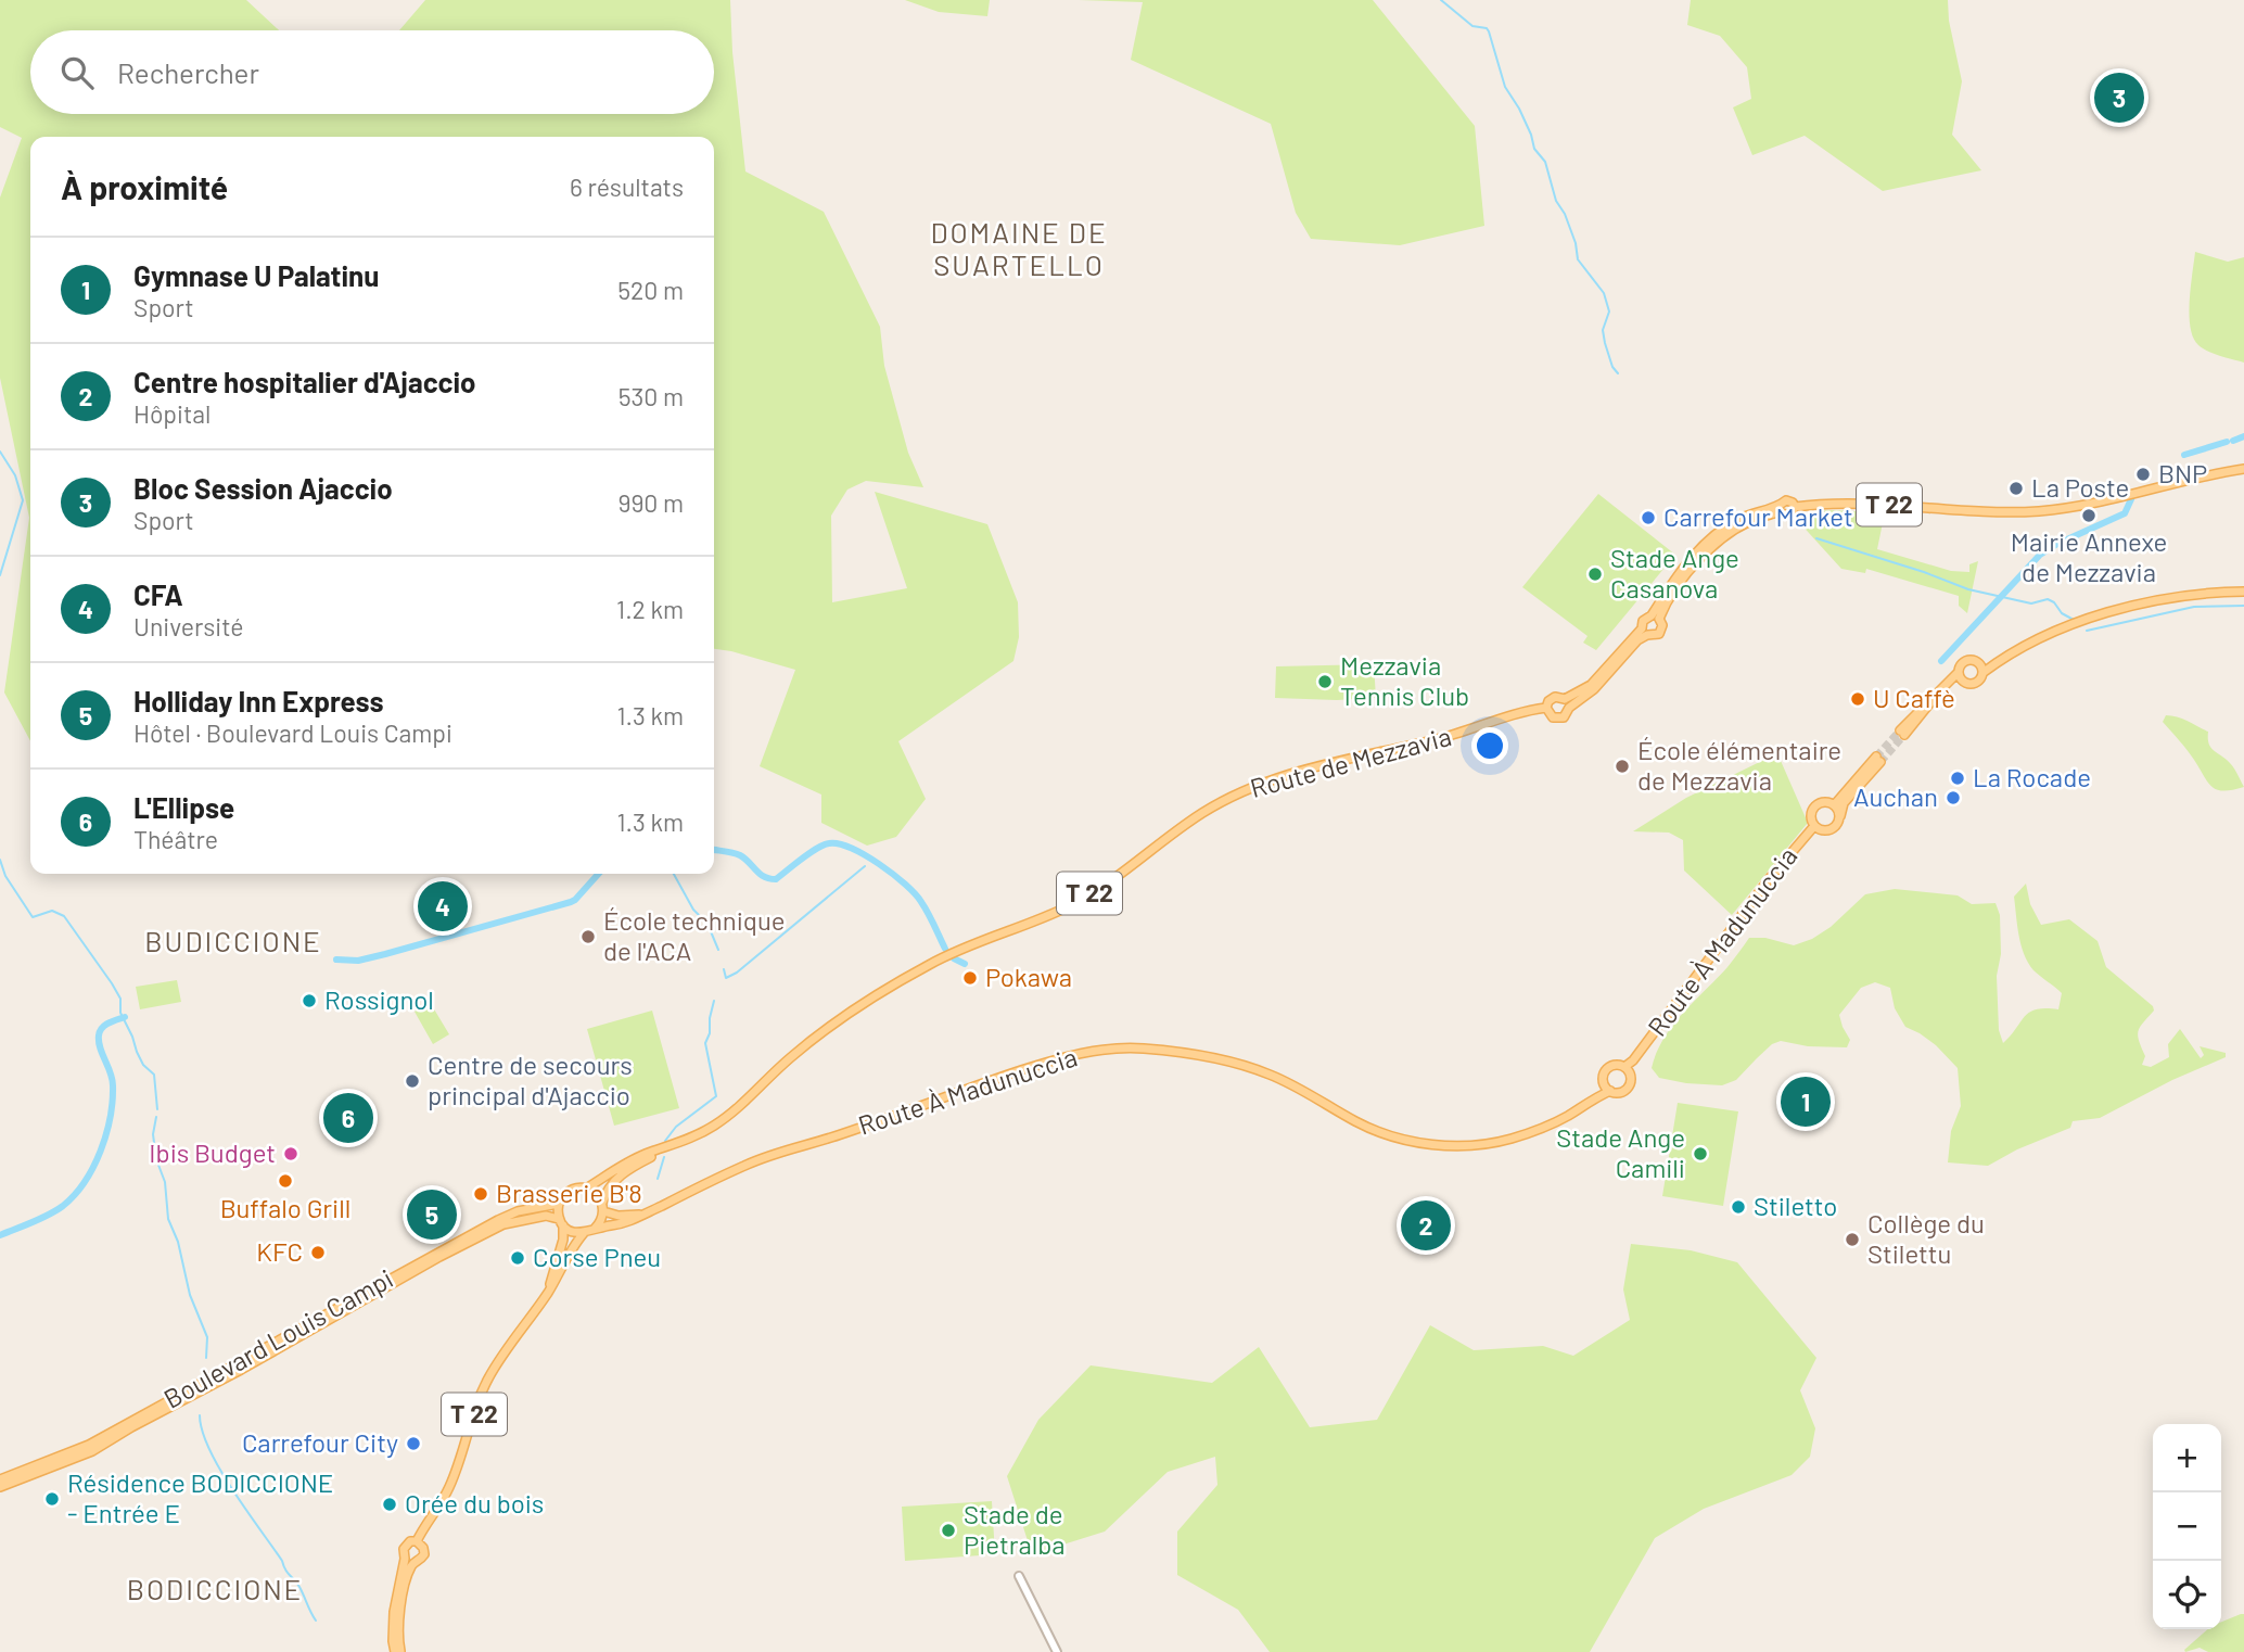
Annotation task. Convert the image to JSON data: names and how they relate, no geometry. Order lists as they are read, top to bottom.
{
  "streets": {
    "main road": [
      "T 22",
      "Route de Mezzavia",
      "Route À Madunuccia",
      "Boulevard Louis Campi"
    ]
  },
  "crossings": [
    ["T 22", "Route de Mezzavia"],
    ["T 22", "Route À Madunuccia"],
    ["T 22", "Boulevard Louis Campi"],
    ["Route de Mezzavia", "Route À Madunuccia"],
    ["Route de Mezzavia", "Boulevard Louis Campi"],
    ["Route À Madunuccia", "Boulevard Louis Campi"]
  ],
  "districts": ["DOMAINE DE SUARTELLO", "BUDICCIONE", "BODICCIONE"],
  "places": [
    "BNP",
    "La Poste",
    "Mairie Annexe de Mezzavia",
    "Carrefour Market",
    "Stade Ange Casanova",
    "Mezzavia Tennis Club",
    "U Caffè",
    "École élémentaire de Mezzavia",
    "La Rocade",
    "Auchan",
    "École technique de l'ACA",
    "Pokawa",
    "Rossignol",
    "Centre de secours principal d'Ajaccio",
    "Ibis Budget",
    "Stade Ange Camili",
    "Buffalo Grill",
    "Brasserie B'8",
    "Stiletto",
    "Collège du Stilettu",
    "KFC",
    "Corse Pneu",
    "Carrefour City",
    "Résidence BODICCIONE - Entrée E",
    "Orée du bois",
    "Stade de Pietralba"
  ],
  "page": {
    "search": "Rechercher",
    "pins": [
      "3",
      "4",
      "1",
      "6",
      "5",
      "2"
    ],
    "heading": ["À proximité", "6 résultats"],
    "list": [
      {
        "mark": "1",
        "name": "Gymnase U Palatinu",
        "note": "Sport",
        "value": "520 m"
      },
      {
        "mark": "2",
        "name": "Centre hospitalier d'Ajaccio",
        "note": "Hôpital",
        "value": "530 m"
      },
      {
        "mark": "3",
        "name": "Bloc Session Ajaccio",
        "note": "Sport",
        "value": "990 m"
      },
      {
        "mark": "4",
        "name": "CFA",
        "note": "Université",
        "value": "1.2 km"
      },
      {
        "mark": "5",
        "name": "Holliday Inn Express",
        "note": "Hôtel · Boulevard Louis Campi",
        "value": "1.3 km"
      },
      {
        "mark": "6",
        "name": "L'Ellipse",
        "note": "Théâtre",
        "value": "1.3 km"
      }
    ],
    "map_buttons": ["+", "−"]
  }
}
